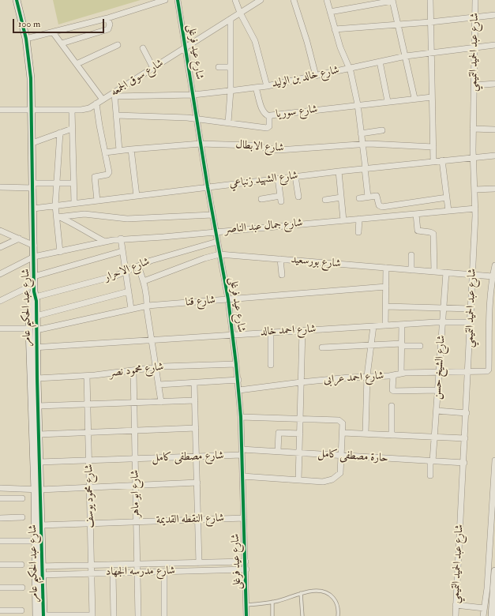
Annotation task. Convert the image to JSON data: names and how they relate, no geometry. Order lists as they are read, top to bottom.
{
  "streets": {
    "street": [
      "شارع عيد فرغلى",
      "شارع عبد الحميد التميمي",
      "شارع خالد بن الوليد",
      "شارع سوق الجمعه",
      "شارع سوريا",
      "شارع الابطال",
      "شارع الشهيد زنباعي",
      "شارع جمال عبد الناصر",
      "شارع بورسعيد",
      "شارع الاحرار",
      "شارع قنا",
      "شارع عبد الحكيم عامر",
      "شارع احمد خالد",
      "شارع الشيخ حسن",
      "شارع محمود نصر",
      "شارع احمد عرابى",
      "حارة مصطفى كامل",
      "شارع مصطفى كامل",
      "شارع ابو ماهر",
      "شارع محمود يوسف",
      "شارع النقطه القديمة",
      "شارع مدرسه الجهاد"
    ]
  },
  "crossings": [
    ["شارع عيد فرغلى", "شارع خالد بن الوليد"],
    ["شارع عيد فرغلى", "شارع سوق الجمعه"],
    ["شارع عيد فرغلى", "شارع سوريا"],
    ["شارع عيد فرغلى", "شارع الابطال"],
    ["شارع عيد فرغلى", "شارع الشهيد زنباعي"],
    ["شارع عيد فرغلى", "شارع جمال عبد الناصر"],
    ["شارع عيد فرغلى", "شارع بورسعيد"],
    ["شارع عيد فرغلى", "شارع الاحرار"],
    ["شارع عيد فرغلى", "شارع قنا"],
    ["شارع عيد فرغلى", "شارع احمد خالد"],
    ["شارع عيد فرغلى", "شارع محمود نصر"],
    ["شارع عيد فرغلى", "شارع احمد عرابى"],
    ["شارع عيد فرغلى", "حارة مصطفى كامل"],
    ["شارع عيد فرغلى", "شارع مصطفى كامل"],
    ["شارع عيد فرغلى", "شارع النقطه القديمة"],
    ["شارع عيد فرغلى", "شارع مدرسه الجهاد"],
    ["شارع عبد الحميد التميمي", "شارع خالد بن الوليد"],
    ["شارع عبد الحميد التميمي", "شارع الشهيد زنباعي"],
    ["شارع عبد الحميد التميمي", "شارع جمال عبد الناصر"],
    ["شارع عبد الحميد التميمي", "شارع بورسعيد"],
    ["شارع عبد الحميد التميمي", "شارع احمد خالد"],
    ["شارع عبد الحميد التميمي", "شارع احمد عرابى"],
    ["شارع عبد الحميد التميمي", "حارة مصطفى كامل"],
    ["شارع خالد بن الوليد", "شارع سوق الجمعه"],
    ["شارع سوق الجمعه", "شارع عبد الحكيم عامر"],
    ["شارع الشهيد زنباعي", "شارع عبد الحكيم عامر"],
    ["شارع جمال عبد الناصر", "شارع عبد الحكيم عامر"],
    ["شارع بورسعيد", "شارع الشيخ حسن"],
    ["شارع بورسعيد", "شارع احمد عرابى"],
    ["شارع الاحرار", "شارع عبد الحكيم عامر"],
    ["شارع قنا", "شارع عبد الحكيم عامر"],
    ["شارع عبد الحكيم عامر", "شارع احمد خالد"],
    ["شارع عبد الحكيم عامر", "شارع محمود نصر"],
    ["شارع عبد الحكيم عامر", "شارع مصطفى كامل"],
    ["شارع عبد الحكيم عامر", "شارع النقطه القديمة"],
    ["شارع عبد الحكيم عامر", "شارع مدرسه الجهاد"],
    ["شارع احمد خالد", "شارع الشيخ حسن"],
    ["شارع الشيخ حسن", "شارع احمد عرابى"],
    ["شارع الشيخ حسن", "حارة مصطفى كامل"],
    ["شارع محمود نصر", "شارع ابو ماهر"],
    ["شارع محمود نصر", "شارع محمود يوسف"],
    ["شارع مصطفى كامل", "شارع ابو ماهر"],
    ["شارع مصطفى كامل", "شارع محمود يوسف"],
    ["شارع ابو ماهر", "شارع النقطه القديمة"],
    ["شارع ابو ماهر", "شارع مدرسه الجهاد"],
    ["شارع محمود يوسف", "شارع النقطه القديمة"],
    ["شارع محمود يوسف", "شارع مدرسه الجهاد"]
  ],
  "scale_bar": "100 m"
}
